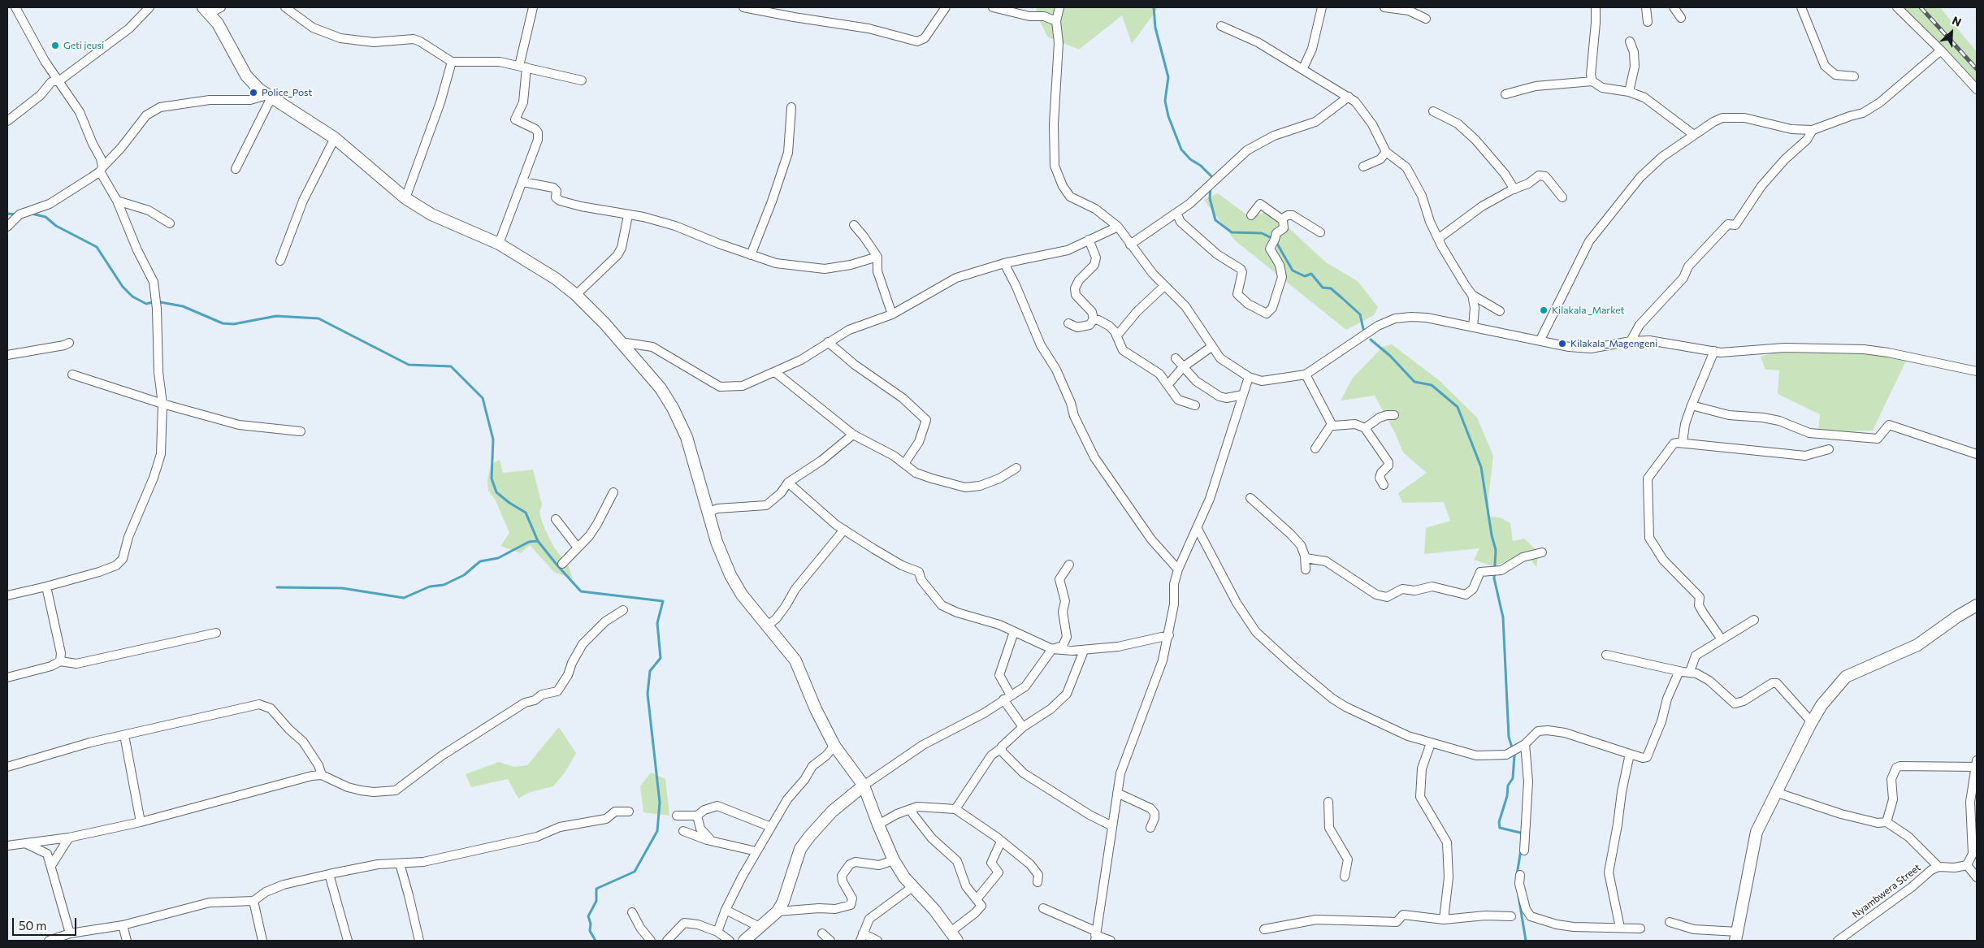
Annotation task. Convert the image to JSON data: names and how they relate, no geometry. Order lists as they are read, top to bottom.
{
  "streets": {
    "street": ["Nyambwera Street"]
  },
  "places": [
    "Geti jeusi",
    "Police_Post",
    "Kilakala _Market",
    "Kilakala_Magengeni"
  ],
  "scale_bar": "50 m",
  "north": "top right"
}
